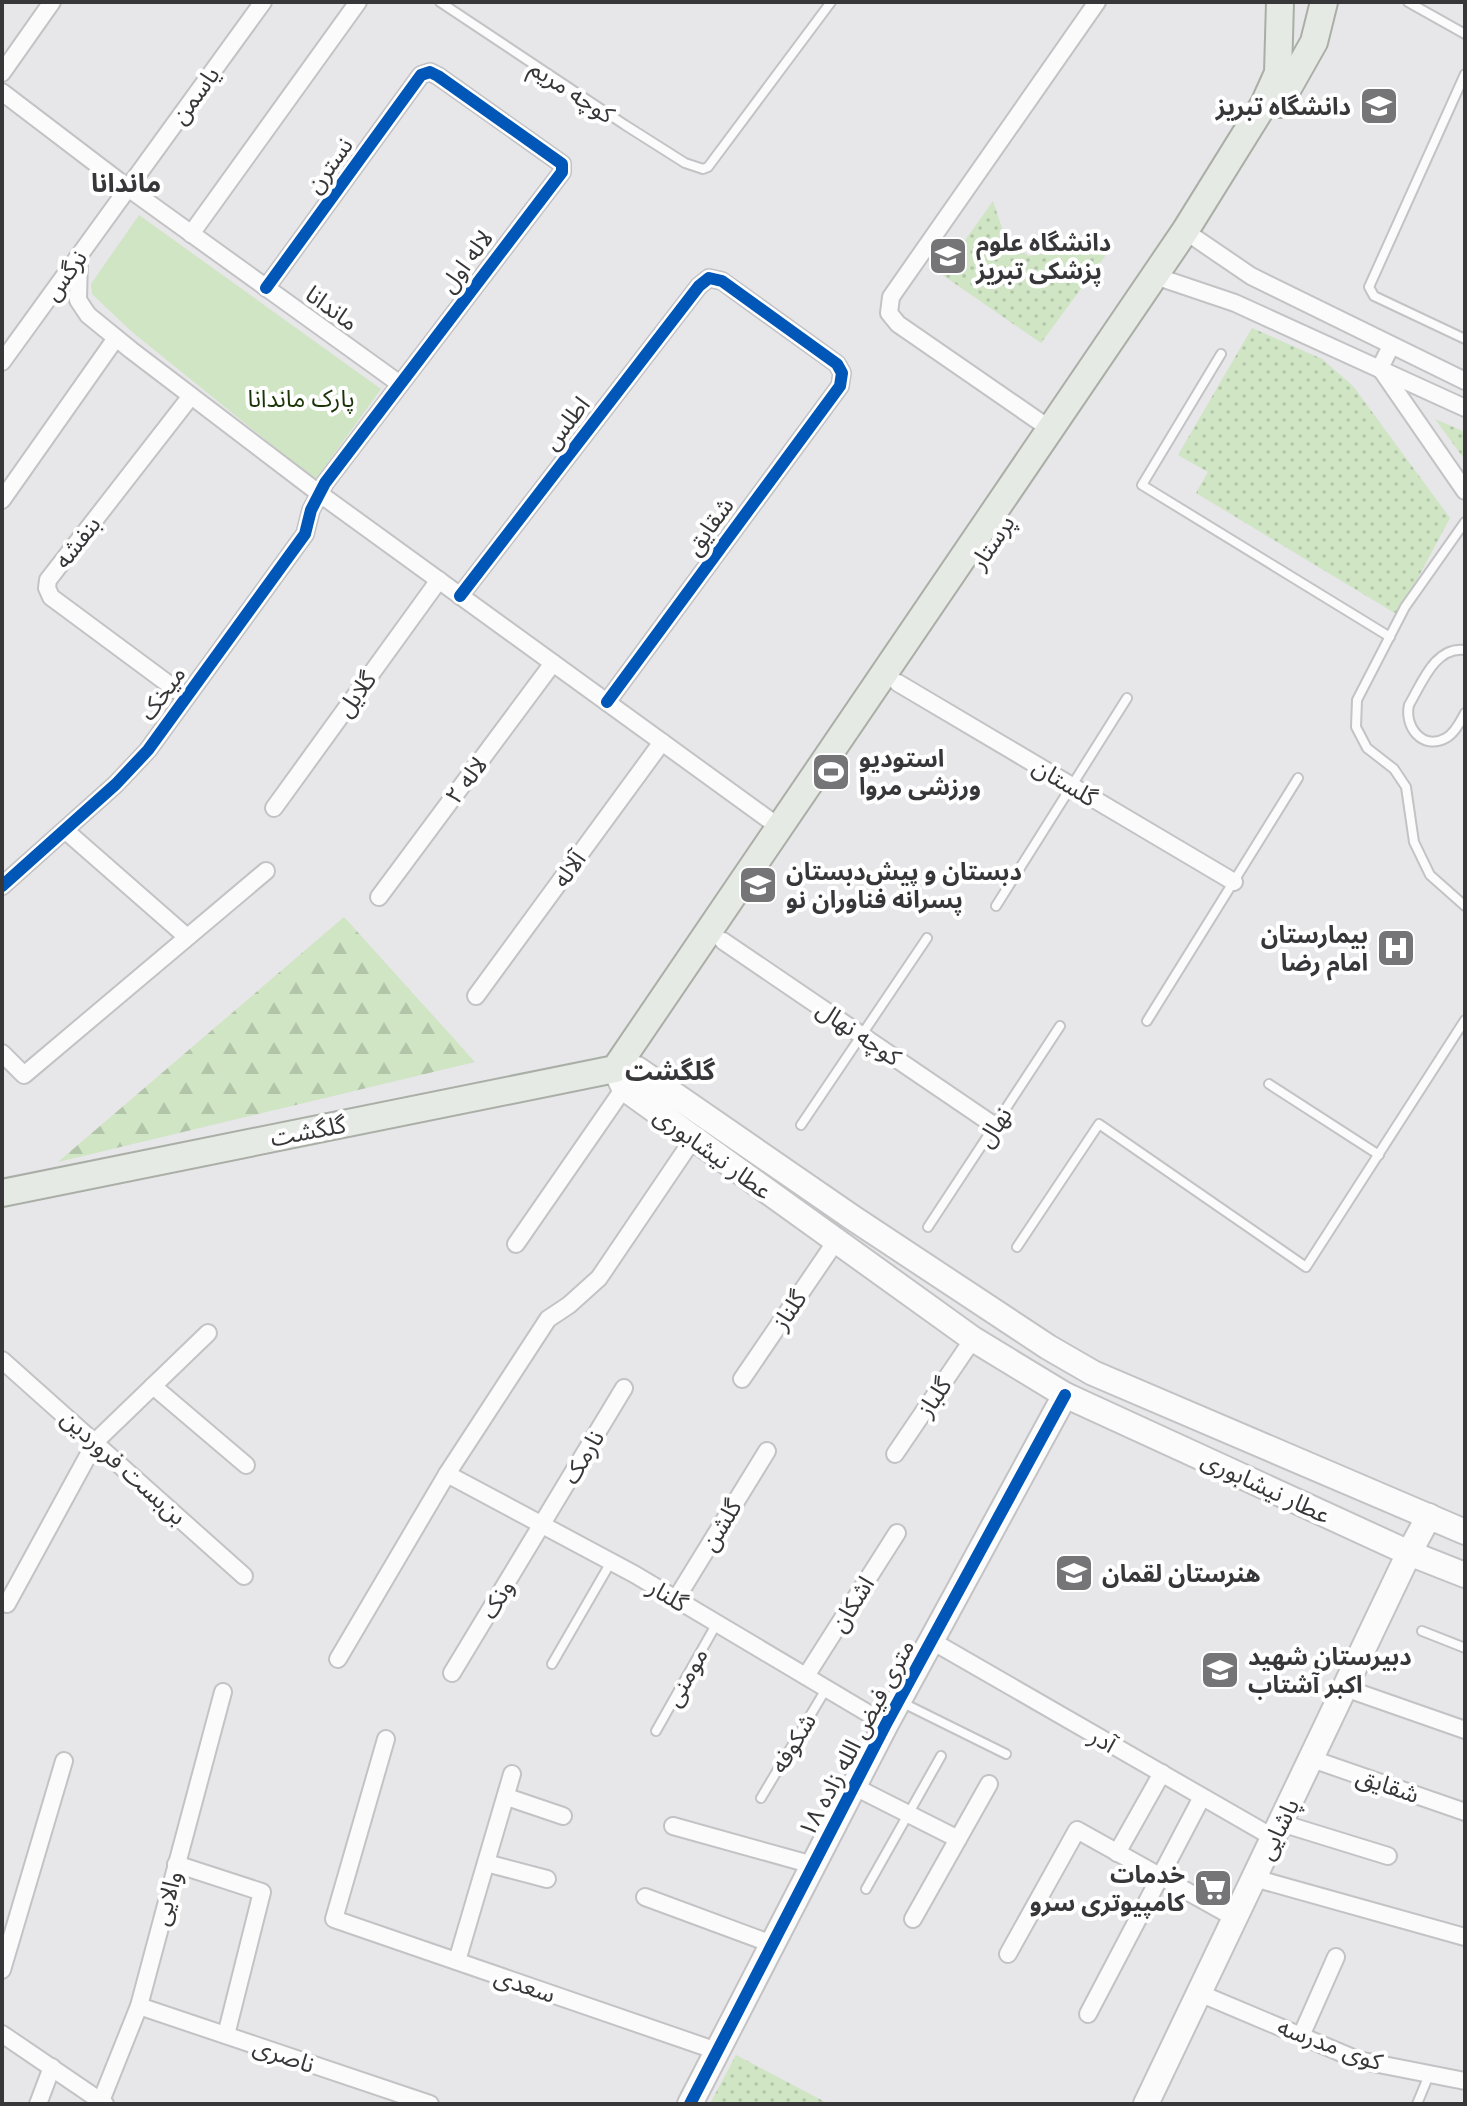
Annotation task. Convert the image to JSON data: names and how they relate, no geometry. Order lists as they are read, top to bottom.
{
  "streets": {
    "main road": [
      "پرستار",
      "گلگشت",
      "عطار نیشابوری",
      "۱۸ متری فیض الله زاده",
      "پاشایی"
    ],
    "street": [
      "یاسمن",
      "نسترن",
      "لاله اول",
      "نرگس",
      "ماندانا",
      "اطلس",
      "شقایق",
      "بنفشه",
      "میخک",
      "گلایل",
      "لاله ۲",
      "گلستان",
      "آلاله",
      "کوچه نهال",
      "گلناز",
      "گلباز",
      "نارمک",
      "بن‌بست فروردین",
      "گلشن",
      "گلنار",
      "ونک",
      "اشکان",
      "آدر",
      "والایی",
      "سعدی",
      "کوی مدرسه",
      "ناصری"
    ],
    "lane": [
      "کوچه مریم",
      "نهال",
      "مومنی",
      "شکوفه"
    ]
  },
  "crossings": [
    ["یاسمن", "نرگس"],
    ["یاسمن", "ماندانا"],
    ["نسترن", "لاله اول"],
    ["نسترن", "ماندانا"],
    ["لاله اول", "ماندانا"],
    ["نرگس", "ماندانا"],
    ["اطلس", "شقایق"],
    ["شقایق", "پاشایی"],
    ["بنفشه", "میخک"],
    ["پرستار", "گلستان"],
    ["پرستار", "کوچه نهال"],
    ["پرستار", "گلگشت"],
    ["پرستار", "عطار نیشابوری"],
    ["کوچه نهال", "نهال"],
    ["گلگشت", "عطار نیشابوری"],
    ["عطار نیشابوری", "گلناز"],
    ["عطار نیشابوری", "گلباز"],
    ["عطار نیشابوری", "۱۸ متری فیض الله زاده"],
    ["عطار نیشابوری", "پاشایی"],
    ["نارمک", "گلنار"],
    ["نارمک", "ونک"],
    ["گلشن", "گلنار"],
    ["گلنار", "ونک"],
    ["گلنار", "اشکان"],
    ["گلنار", "مومنی"],
    ["گلنار", "۱۸ متری فیض الله زاده"],
    ["گلنار", "شکوفه"],
    ["۱۸ متری فیض الله زاده", "آدر"],
    ["۱۸ متری فیض الله زاده", "سعدی"],
    ["آدر", "پاشایی"],
    ["پاشایی", "کوی مدرسه"],
    ["والایی", "ناصری"]
  ],
  "districts": ["ماندانا", "گلگشت"],
  "parks": ["پارک ماندانا"],
  "places": {
    "school or university": [
      "دانشگاه تبریز",
      "دانشگاه علوم پزشکی تبریز",
      "دبستان و پیش‌دبستان پسرانه فناوران نو",
      "هنرستان لقمان",
      "دبیرستان شهید اکبر آشتاب"
    ],
    "sports": ["استودیو ورزشی مروا"],
    "hospital": ["بیمارستان امام رضا"],
    "supermarket": ["خدمات کامپیوتری سرو"]
  }
}
